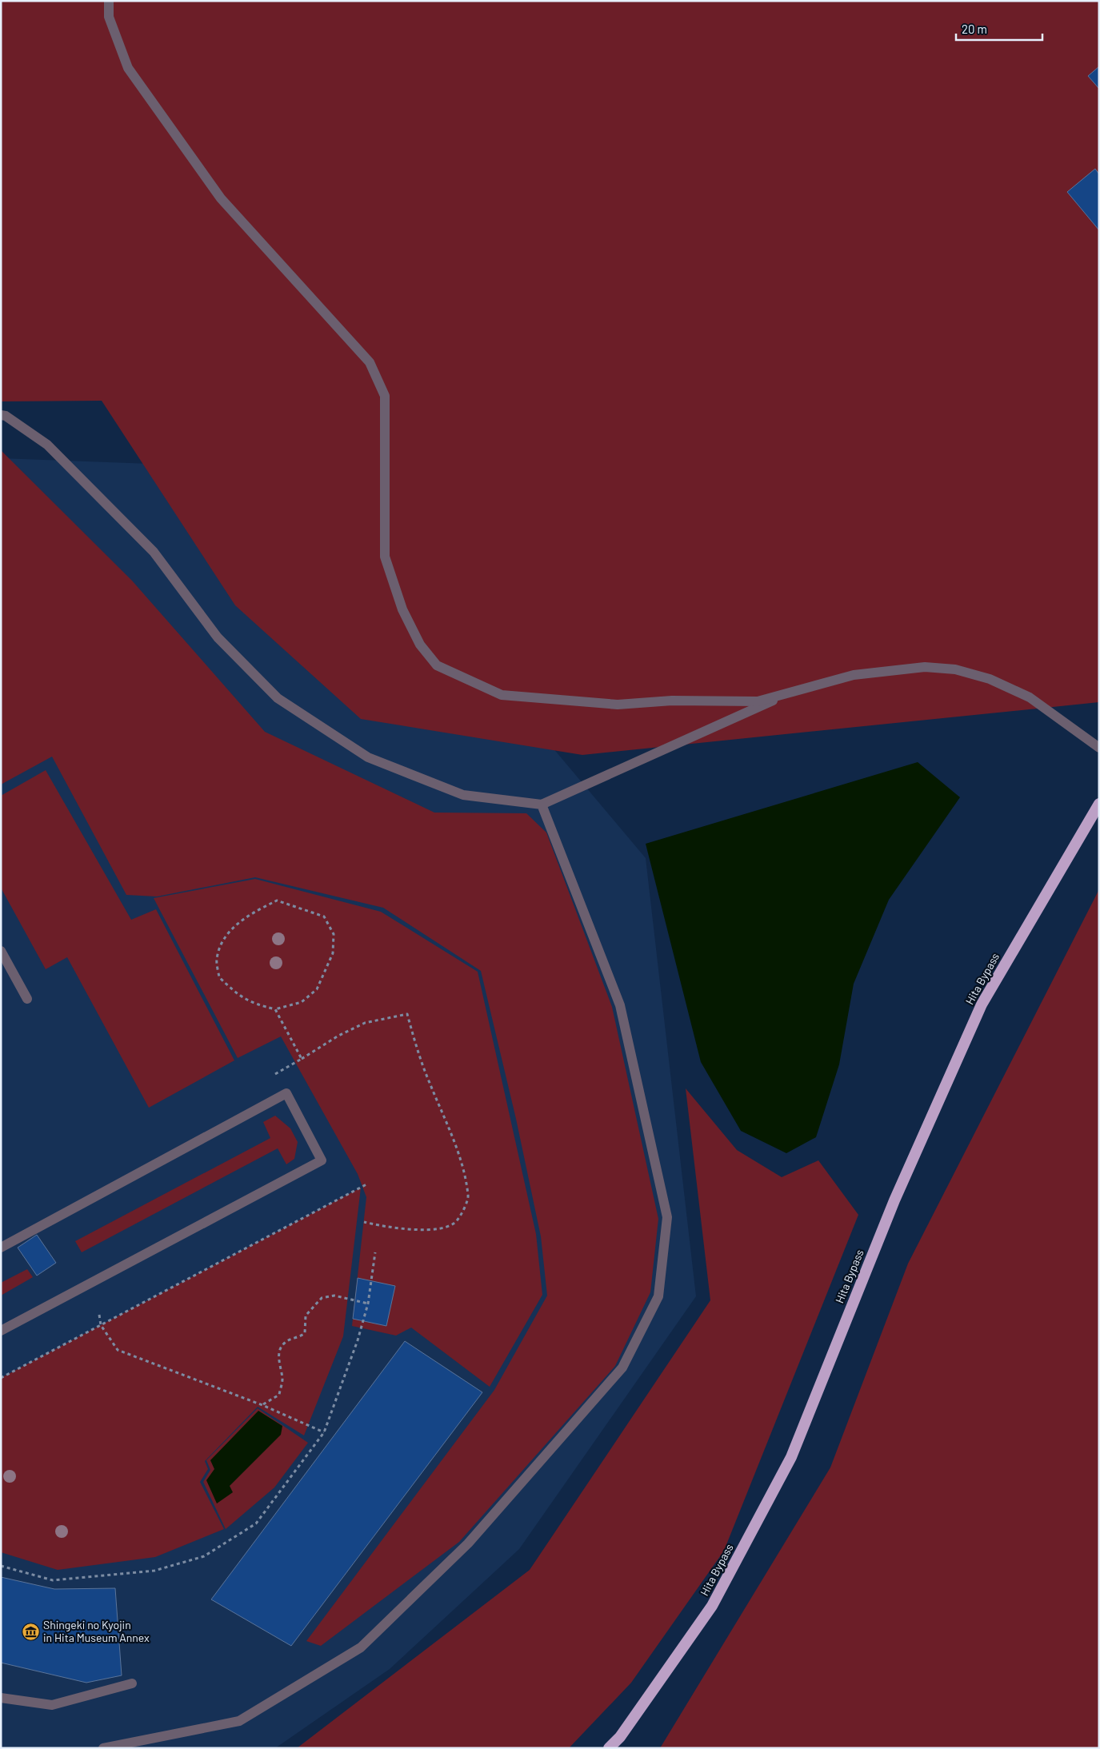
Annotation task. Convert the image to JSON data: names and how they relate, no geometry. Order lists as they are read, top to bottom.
{
  "streets": {
    "highway": ["Hita Bypass"]
  },
  "places": {
    "museum": ["Shingeki no Kyojin in Hita Museum Annex"]
  },
  "scale_bar": "20 m"
}
